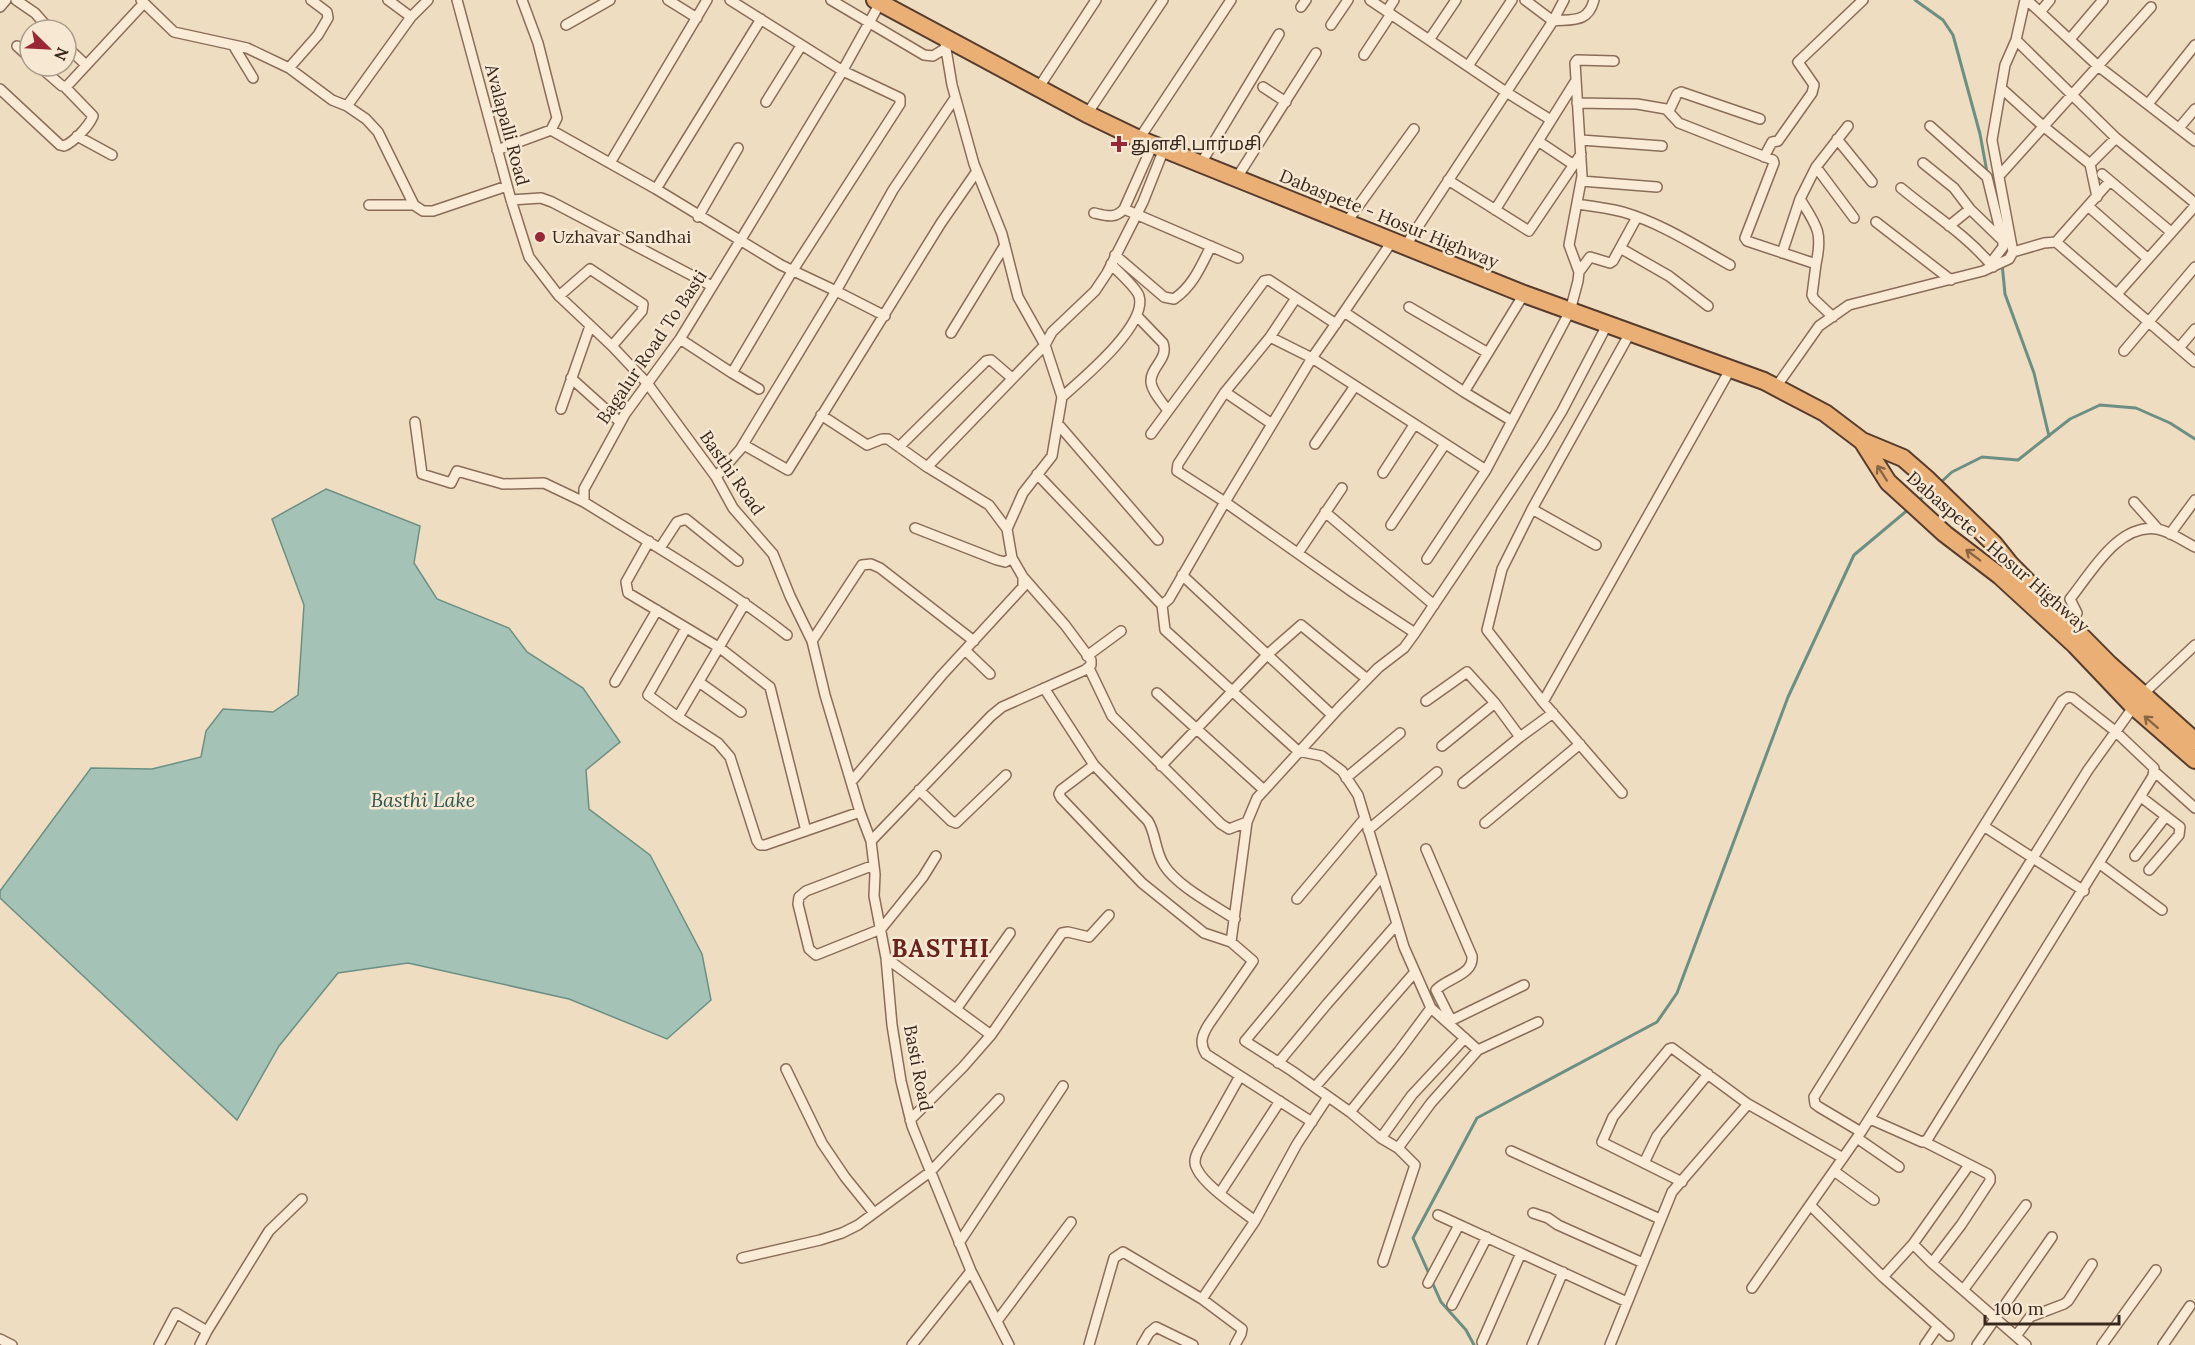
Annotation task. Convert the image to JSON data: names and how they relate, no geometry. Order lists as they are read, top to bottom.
{
  "streets": {
    "highway": ["Dabaspete - Hosur Highway"],
    "street": [
      "Avalapalli Road",
      "Bagalur Road To Basti",
      "Basthi Road",
      "Basti Road"
    ]
  },
  "crossings": [
    ["Avalapalli Road", "Basthi Road"],
    ["Dabaspete - Hosur Highway", "Bagalur Road To Basti"],
    ["Bagalur Road To Basti", "Basthi Road"],
    ["Basthi Road", "Basti Road"]
  ],
  "districts": ["BASTHI"],
  "water": ["Basthi Lake"],
  "places": {
    "health": ["துளசி பார்மசி"],
    "other": ["Uzhavar Sandhai"]
  },
  "scale_bar": "100 m",
  "north": "bottom right"
}
